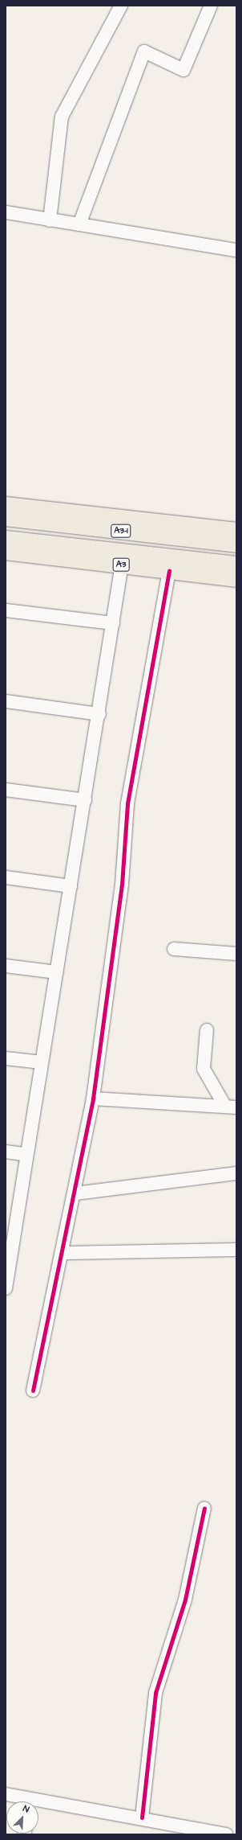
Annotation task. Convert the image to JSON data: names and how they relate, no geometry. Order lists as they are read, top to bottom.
{
  "streets": {
    "highway": ["A3-1"],
    "main road": ["A3"]
  },
  "crossings": [
    ["A3-1", "A3"]
  ],
  "north": "top right"
}
